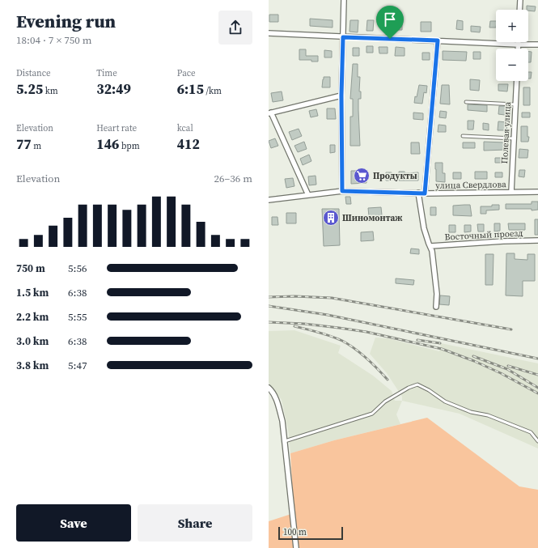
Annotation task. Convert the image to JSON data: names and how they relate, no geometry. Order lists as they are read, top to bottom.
{
  "streets": {
    "street": ["Полевая улица", "улица Свердлова", "Восточный проезд"]
  },
  "crossings": [
    ["Полевая улица", "улица Свердлова"]
  ],
  "places": {
    "supermarket": ["Продукты"],
    "building": ["Шиномонтаж"]
  },
  "scale_bar": "100 m",
  "page": {
    "heading": ["Evening run", "18:04 · 7 × 750 m"],
    "map_buttons": ["+", "−"],
    "stats": [
      ["Distance", "5.25 km"],
      ["Time", "32:49"],
      ["Pace", "6:15 /km"],
      ["Elevation", "77 m"],
      ["Heart rate", "146 bpm"],
      ["kcal", "412"]
    ],
    "chart": ["Elevation", "26–36 m"],
    "list": [
      {
        "name": "750 m",
        "note": "5:56"
      },
      {
        "name": "1.5 km",
        "note": "6:38"
      },
      {
        "name": "2.2 km",
        "note": "5:55"
      },
      {
        "name": "3.0 km",
        "note": "6:38"
      },
      {
        "name": "3.8 km",
        "note": "5:47"
      }
    ],
    "buttons": ["Save", "Share"],
    "scale": "100 m"
  }
}
